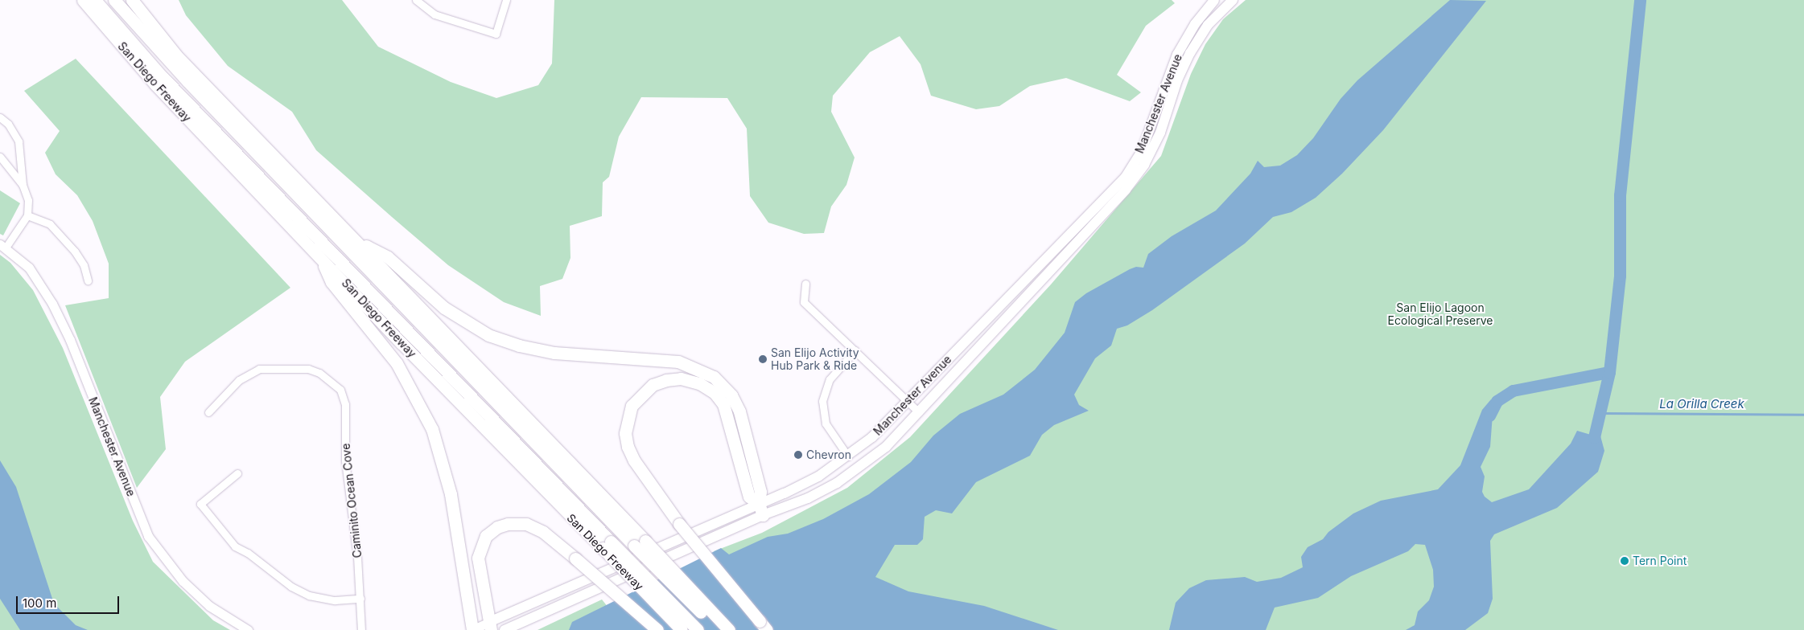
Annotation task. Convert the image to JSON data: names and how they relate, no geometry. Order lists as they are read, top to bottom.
{
  "streets": {
    "highway": ["San Diego Freeway"],
    "main road": ["Manchester Avenue"],
    "street": ["Caminito Ocean Cove"]
  },
  "water": ["La Orilla Creek"],
  "parks": ["San Elijo Lagoon Ecological Preserve"],
  "places": ["San Elijo Activity Hub Park & Ride", "Chevron", "Tern Point"],
  "scale_bar": "100 m"
}
